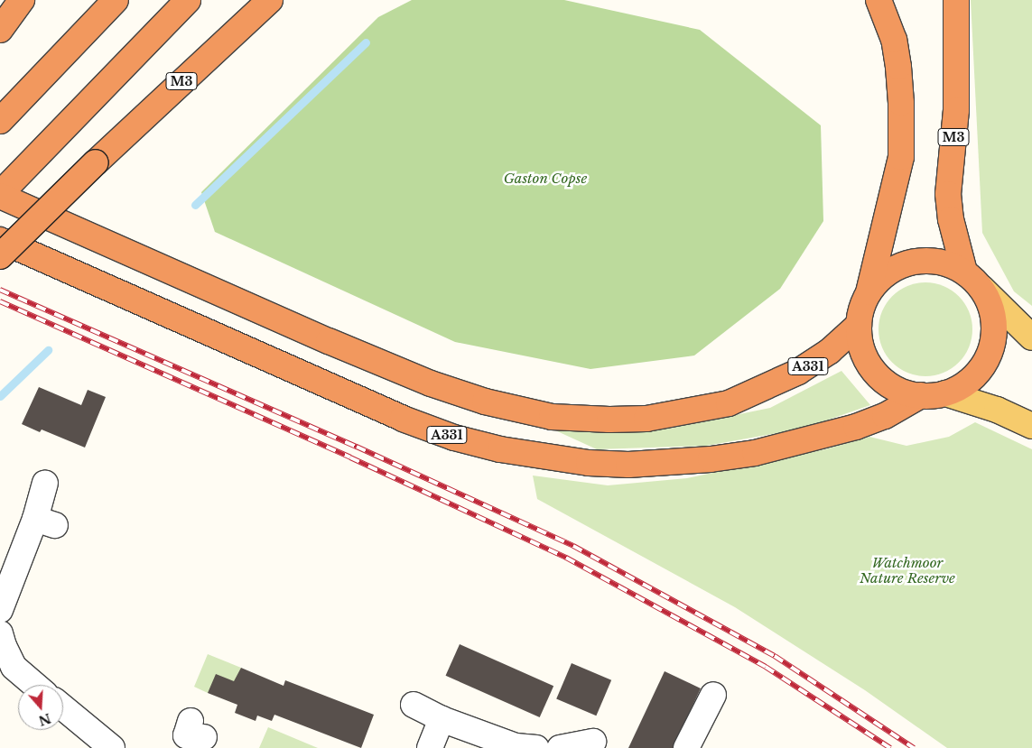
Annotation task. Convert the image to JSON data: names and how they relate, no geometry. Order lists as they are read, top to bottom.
{
  "streets": {
    "highway": ["M3", "A331"]
  },
  "crossings": [
    ["M3", "A331"]
  ],
  "parks": ["Gaston Copse", "Watchmoor Nature Reserve"],
  "north": "bottom"
}
